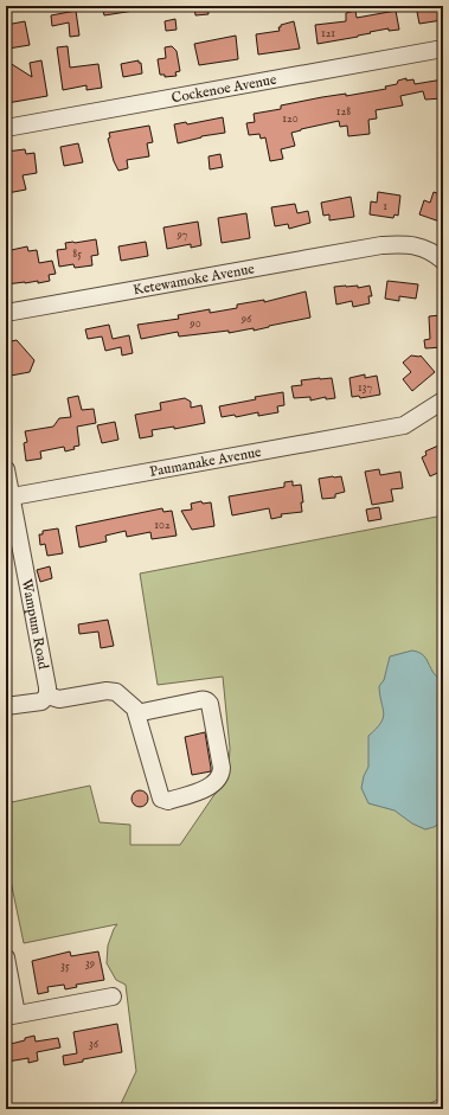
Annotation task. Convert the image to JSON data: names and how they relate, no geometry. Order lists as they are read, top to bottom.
{
  "streets": {
    "street": [
      "Cockenoe Avenue",
      "Ketewamoke Avenue",
      "Paumanake Avenue",
      "Wampum Road"
    ]
  },
  "crossings": [
    ["Paumanake Avenue", "Wampum Road"]
  ],
  "house_numbers": [
    "121",
    "128",
    "120",
    "1",
    "97",
    "85",
    "96",
    "90",
    "137",
    "102",
    "39",
    "35",
    "36"
  ]
}
